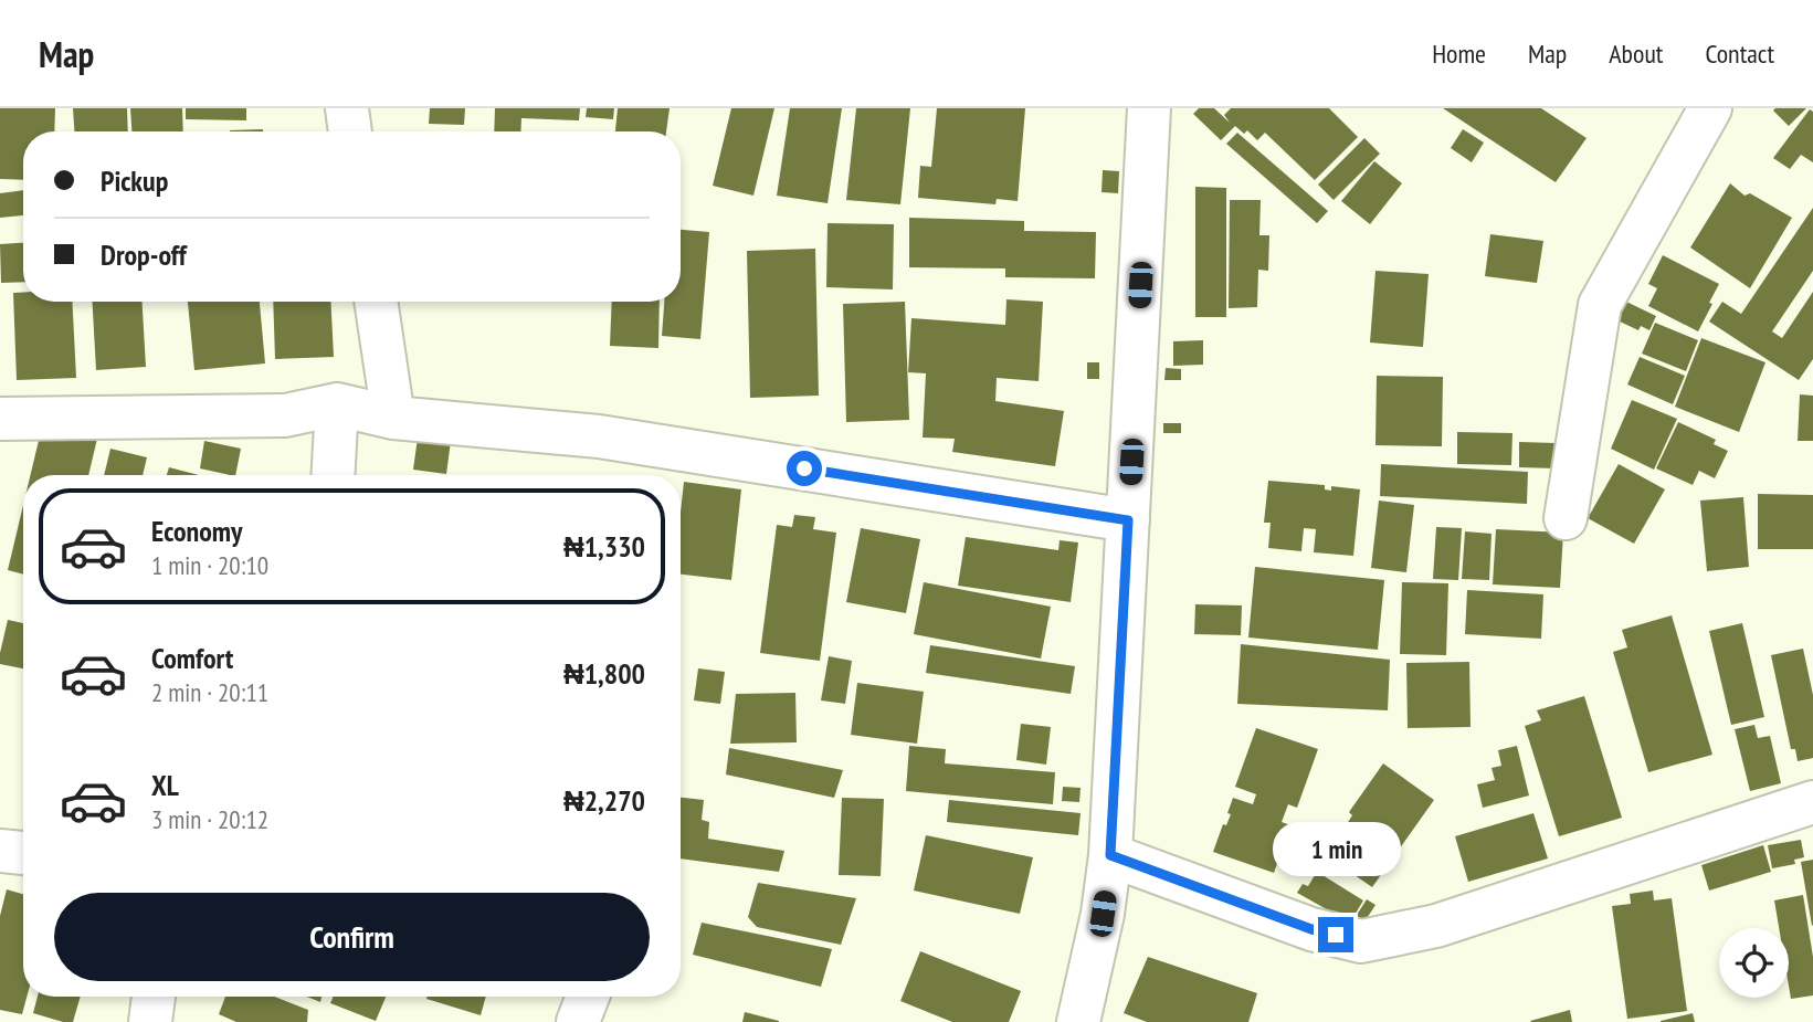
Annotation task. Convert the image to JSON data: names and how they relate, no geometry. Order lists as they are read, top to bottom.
{
  "page": {
    "header": "Map",
    "nav": [
      "Home",
      "Map",
      "About",
      "Contact"
    ],
    "banner": ["Pickup", "Drop-off"],
    "list": [
      {
        "name": "Economy",
        "note": "1 min · 20:10",
        "value": "₦1,330"
      },
      {
        "name": "Comfort",
        "note": "2 min · 20:11",
        "value": "₦1,800"
      },
      {
        "name": "XL",
        "note": "3 min · 20:12",
        "value": "₦2,270"
      }
    ],
    "bubble": "1 min",
    "buttons": "Confirm"
  }
}
